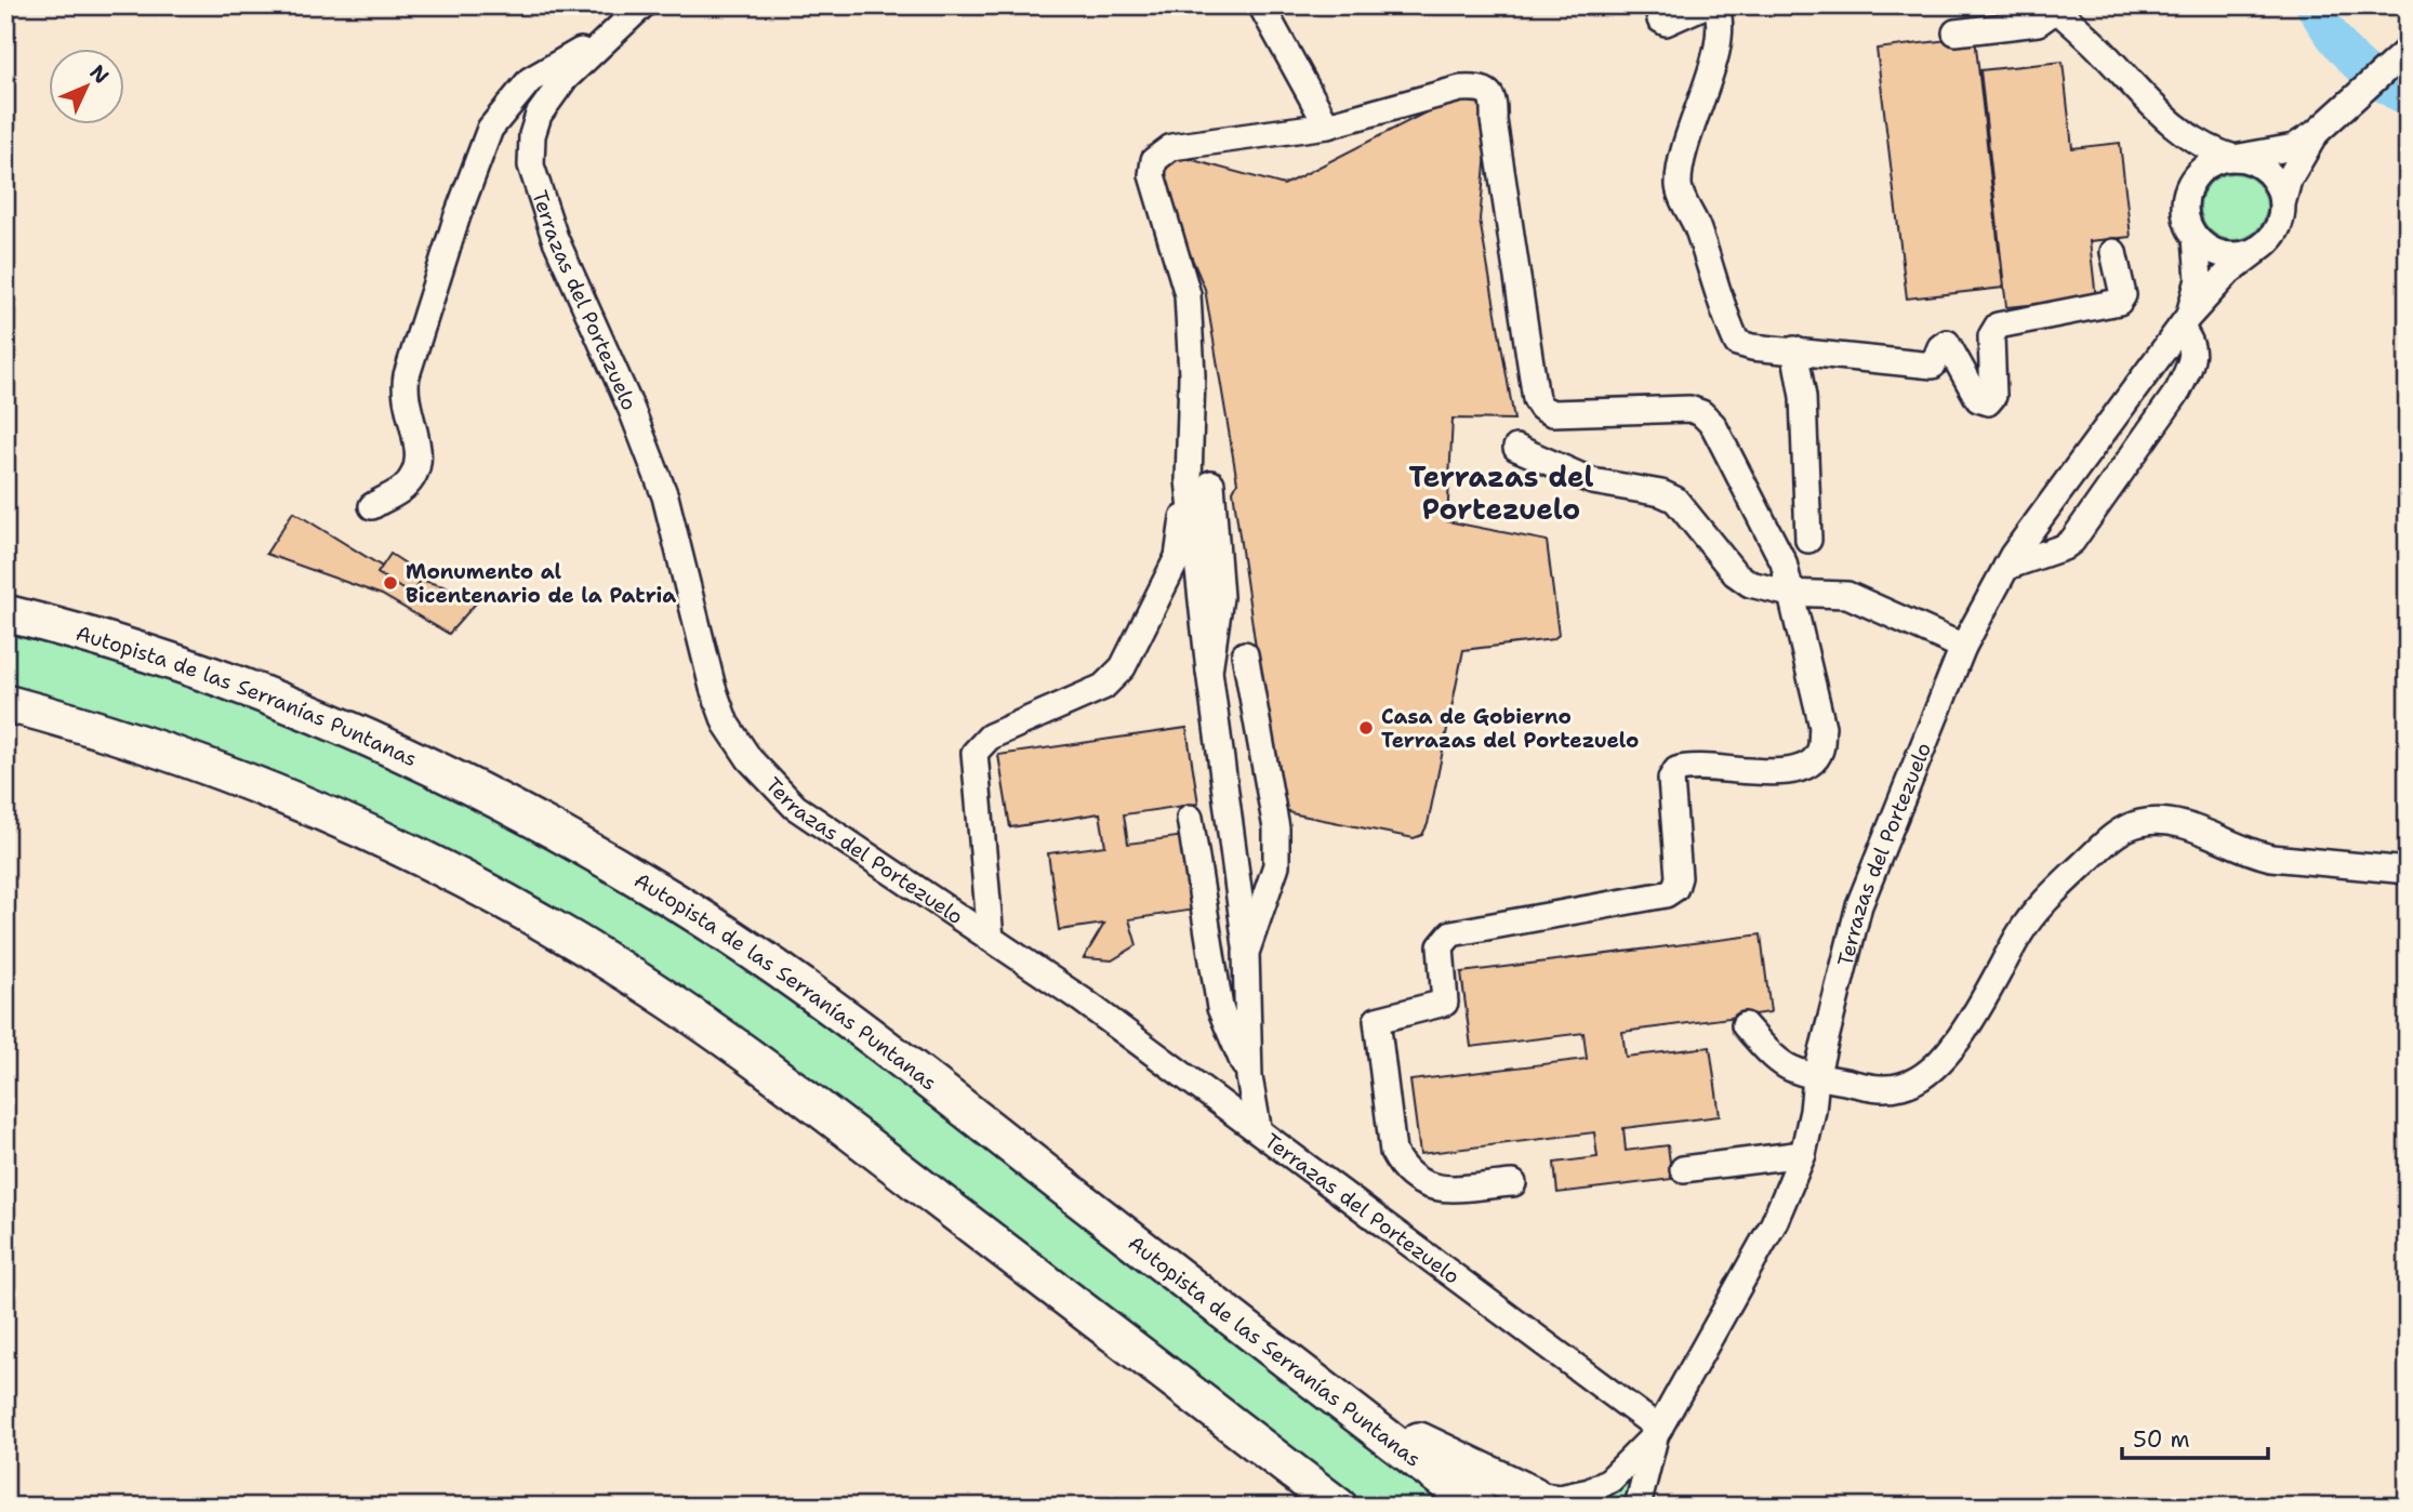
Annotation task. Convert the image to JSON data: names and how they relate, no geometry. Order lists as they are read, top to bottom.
{
  "streets": {
    "highway": ["Autopista de las Serranías Puntanas"],
    "street": ["Terrazas del Portezuelo"]
  },
  "districts": ["Terrazas del Portezuelo"],
  "places": ["Monumento al Bicentenario de la Patria", "Casa de Gobierno Terrazas del Portezuelo"],
  "scale_bar": "50 m",
  "north": "top right"
}
